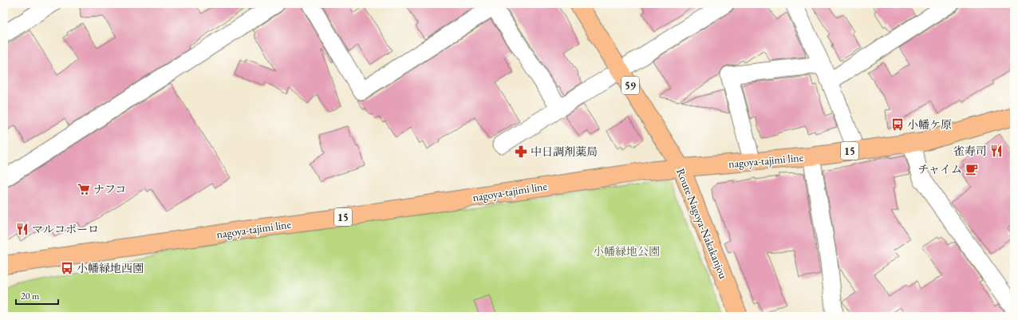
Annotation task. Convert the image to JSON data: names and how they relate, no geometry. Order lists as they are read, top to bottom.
{
  "streets": {
    "main road": [
      "59",
      "15",
      "nagoya-tajimi line",
      "Route Nagoya-Nakakanjou"
    ]
  },
  "crossings": [
    ["nagoya-tajimi line", "Route Nagoya-Nakakanjou"]
  ],
  "parks": ["小幡緑地公園"],
  "places": {
    "bus stop": ["小幡ケ原", "小幡緑地西園"],
    "restaurant": ["雀寿司", "マルコポーロ"],
    "pharmacy": ["中日調剤薬局"],
    "cafe": ["チャイム"],
    "supermarket": ["ナフコ"]
  },
  "scale_bar": "20 m"
}
